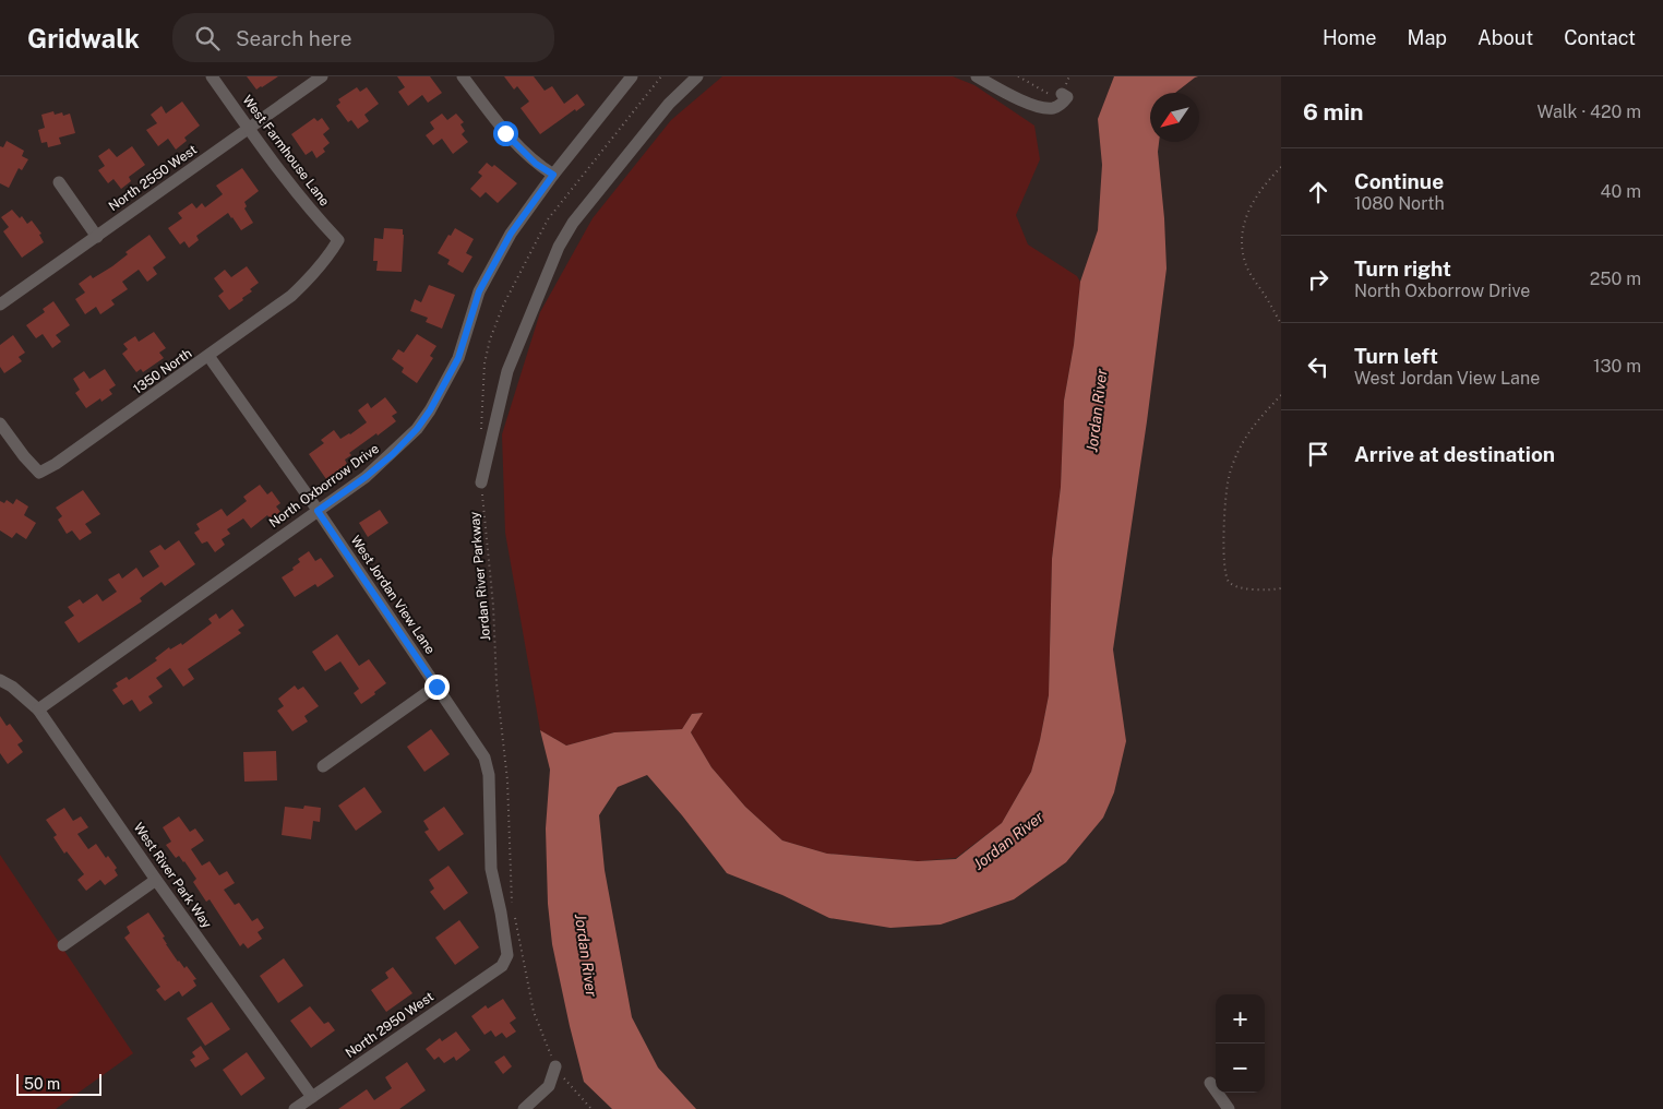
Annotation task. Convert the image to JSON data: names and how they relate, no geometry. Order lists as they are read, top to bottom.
{
  "streets": {
    "street": [
      "West Farmhouse Lane",
      "North 2550 West",
      "1350 North",
      "North Oxborrow Drive",
      "West Jordan View Lane",
      "West River Park Way",
      "North 2950 West"
    ],
    "path": ["Jordan River Parkway"]
  },
  "crossings": [
    ["West Farmhouse Lane", "North 2550 West"],
    ["West Farmhouse Lane", "1350 North"],
    ["1350 North", "West Jordan View Lane"],
    ["North Oxborrow Drive", "West Jordan View Lane"],
    ["North Oxborrow Drive", "West River Park Way"],
    ["West Jordan View Lane", "North 2950 West"],
    ["West River Park Way", "North 2950 West"]
  ],
  "water": ["Jordan River"],
  "scale_bar": "50 m",
  "north": "bottom left",
  "page": {
    "header": "Gridwalk",
    "search": "Search here",
    "nav": [
      "Home",
      "Map",
      "About",
      "Contact"
    ],
    "heading": ["6 min", "Walk · 420 m"],
    "list": [
      ["Continue", "1080 North", "40 m"],
      ["Turn right", "North Oxborrow Drive", "250 m"],
      ["Turn left", "West Jordan View Lane", "130 m"],
      "Arrive at destination"
    ],
    "map_buttons": ["+", "−"],
    "scale": "50 m"
  }
}
